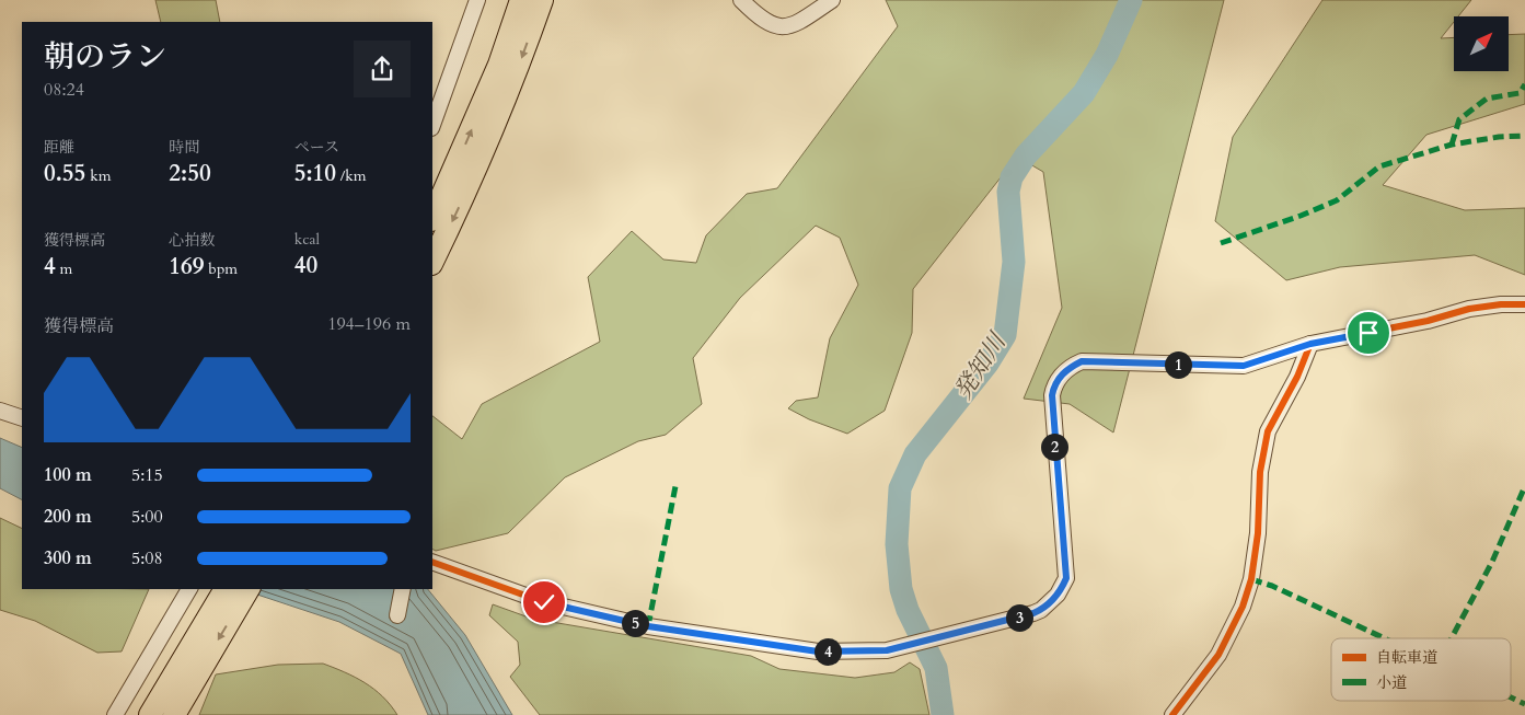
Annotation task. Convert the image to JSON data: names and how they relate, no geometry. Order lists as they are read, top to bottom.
{
  "water": ["発知川"],
  "legend": ["自転車道", "小道"],
  "north": "top right",
  "page": {
    "heading": ["朝のラン", "08:24"],
    "stats": [
      ["距離", "0.55 km"],
      ["時間", "2:50"],
      ["ペース", "5:10 /km"],
      ["獲得標高", "4 m"],
      ["心拍数", "169 bpm"],
      ["kcal", "40"]
    ],
    "chart": ["獲得標高", "194–196 m"],
    "pins": [
      "1",
      "2",
      "3",
      "5",
      "4"
    ],
    "list": [
      {
        "name": "100 m",
        "note": "5:15"
      },
      {
        "name": "200 m",
        "note": "5:00"
      },
      {
        "name": "300 m",
        "note": "5:08"
      }
    ]
  }
}
